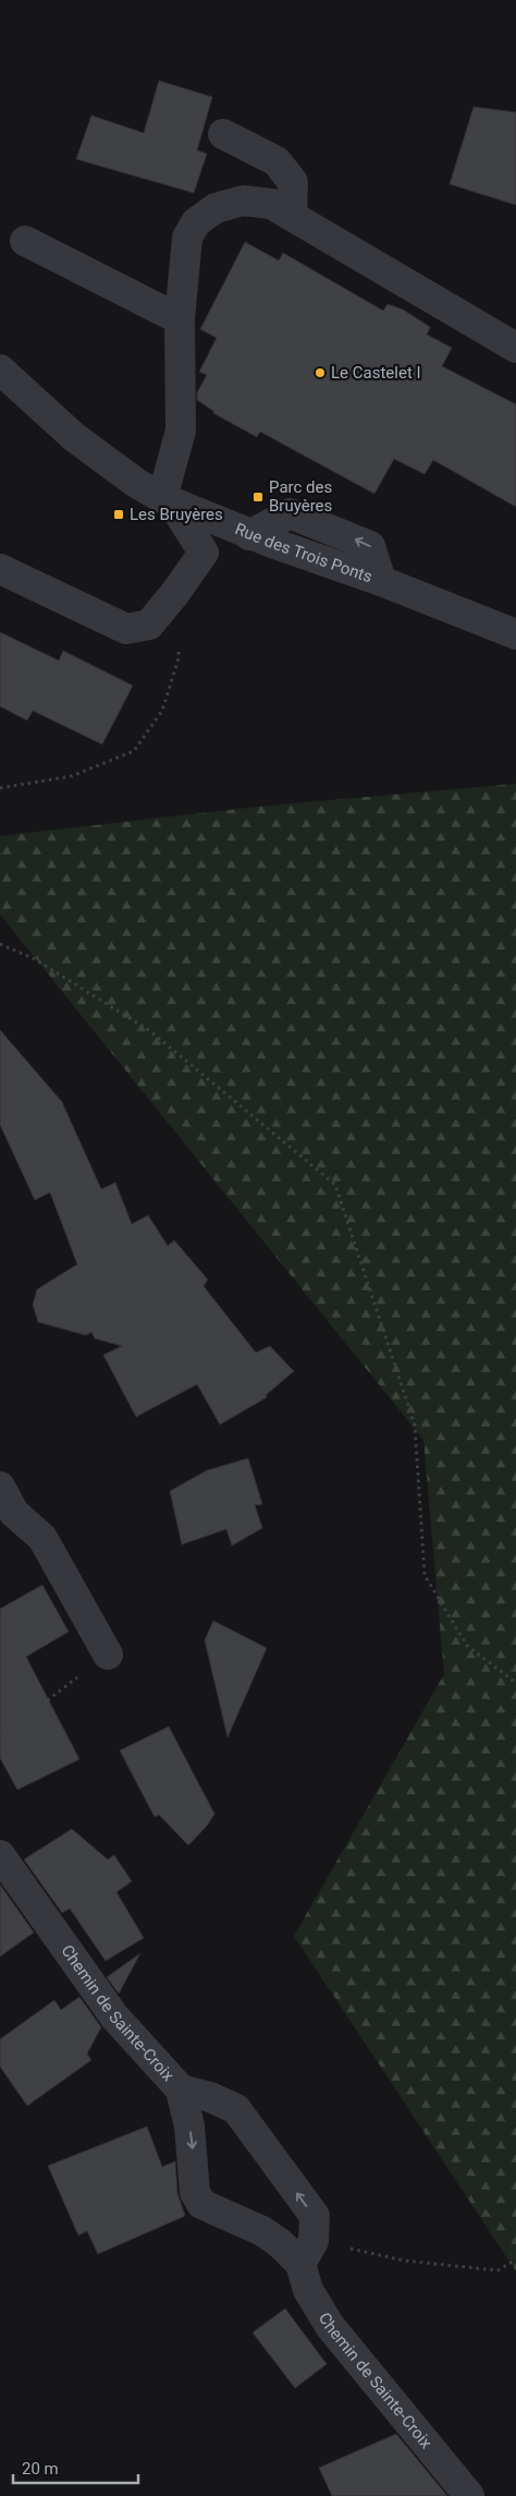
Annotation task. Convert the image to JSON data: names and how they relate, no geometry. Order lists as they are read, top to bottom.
{
  "streets": {
    "street": ["Rue des Trois Ponts", "Chemin de Sainte-Croix"]
  },
  "places": {
    "other": ["Le Castelet I"],
    "transit": ["Parc des Bruyères", "Les Bruyères"]
  },
  "scale_bar": "20 m"
}
